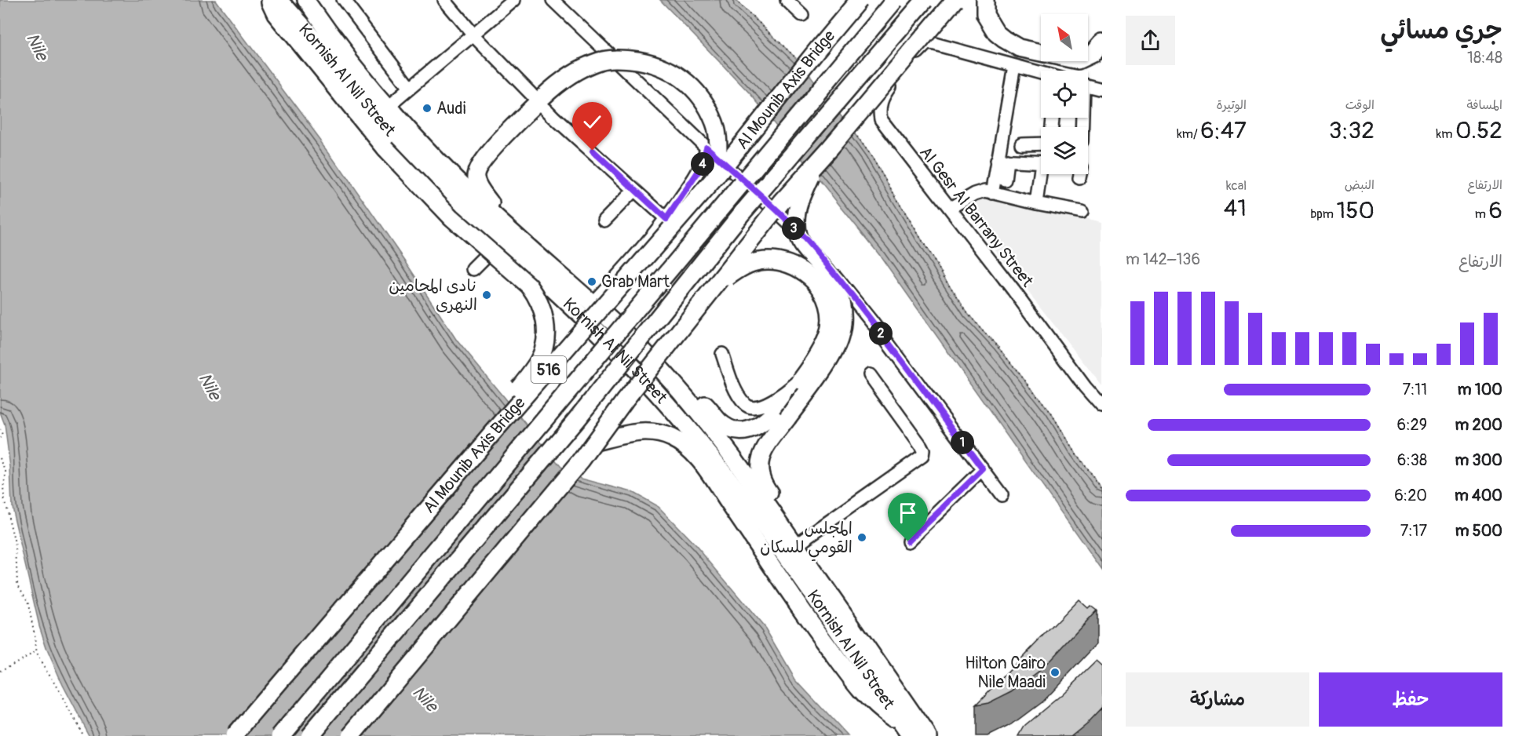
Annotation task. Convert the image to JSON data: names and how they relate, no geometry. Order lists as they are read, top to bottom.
{
  "streets": {
    "highway": ["Kornish Al Nil Street", "Al Mounib Axis Bridge", "516"],
    "street": ["Al Gesr Al Barrany Street"]
  },
  "water": ["Nile"],
  "places": [
    "Audi",
    "Grab Mart",
    "نادى المحامين النهرى",
    "المجلس القومي للسكان",
    "Hilton Cairo Nile Maadi"
  ],
  "north": "top left",
  "page": {
    "heading": ["جري مسائي", "18:48"],
    "stats": [
      ["المسافة", "0.52 km"],
      ["الوقت", "3:32"],
      ["الوتيرة", "6:47 /km"],
      ["الارتفاع", "6 m"],
      ["النبض", "150 bpm"],
      ["kcal", "41"]
    ],
    "pins": [
      "4",
      "3",
      "2",
      "1"
    ],
    "chart": ["الارتفاع", "136–142 m"],
    "list": [
      {
        "name": "100 m",
        "note": "7:11"
      },
      {
        "name": "200 m",
        "note": "6:29"
      },
      {
        "name": "300 m",
        "note": "6:38"
      },
      {
        "name": "400 m",
        "note": "6:20"
      },
      {
        "name": "500 m",
        "note": "7:17"
      }
    ],
    "buttons": ["حفظ", "مشاركة"]
  }
}
